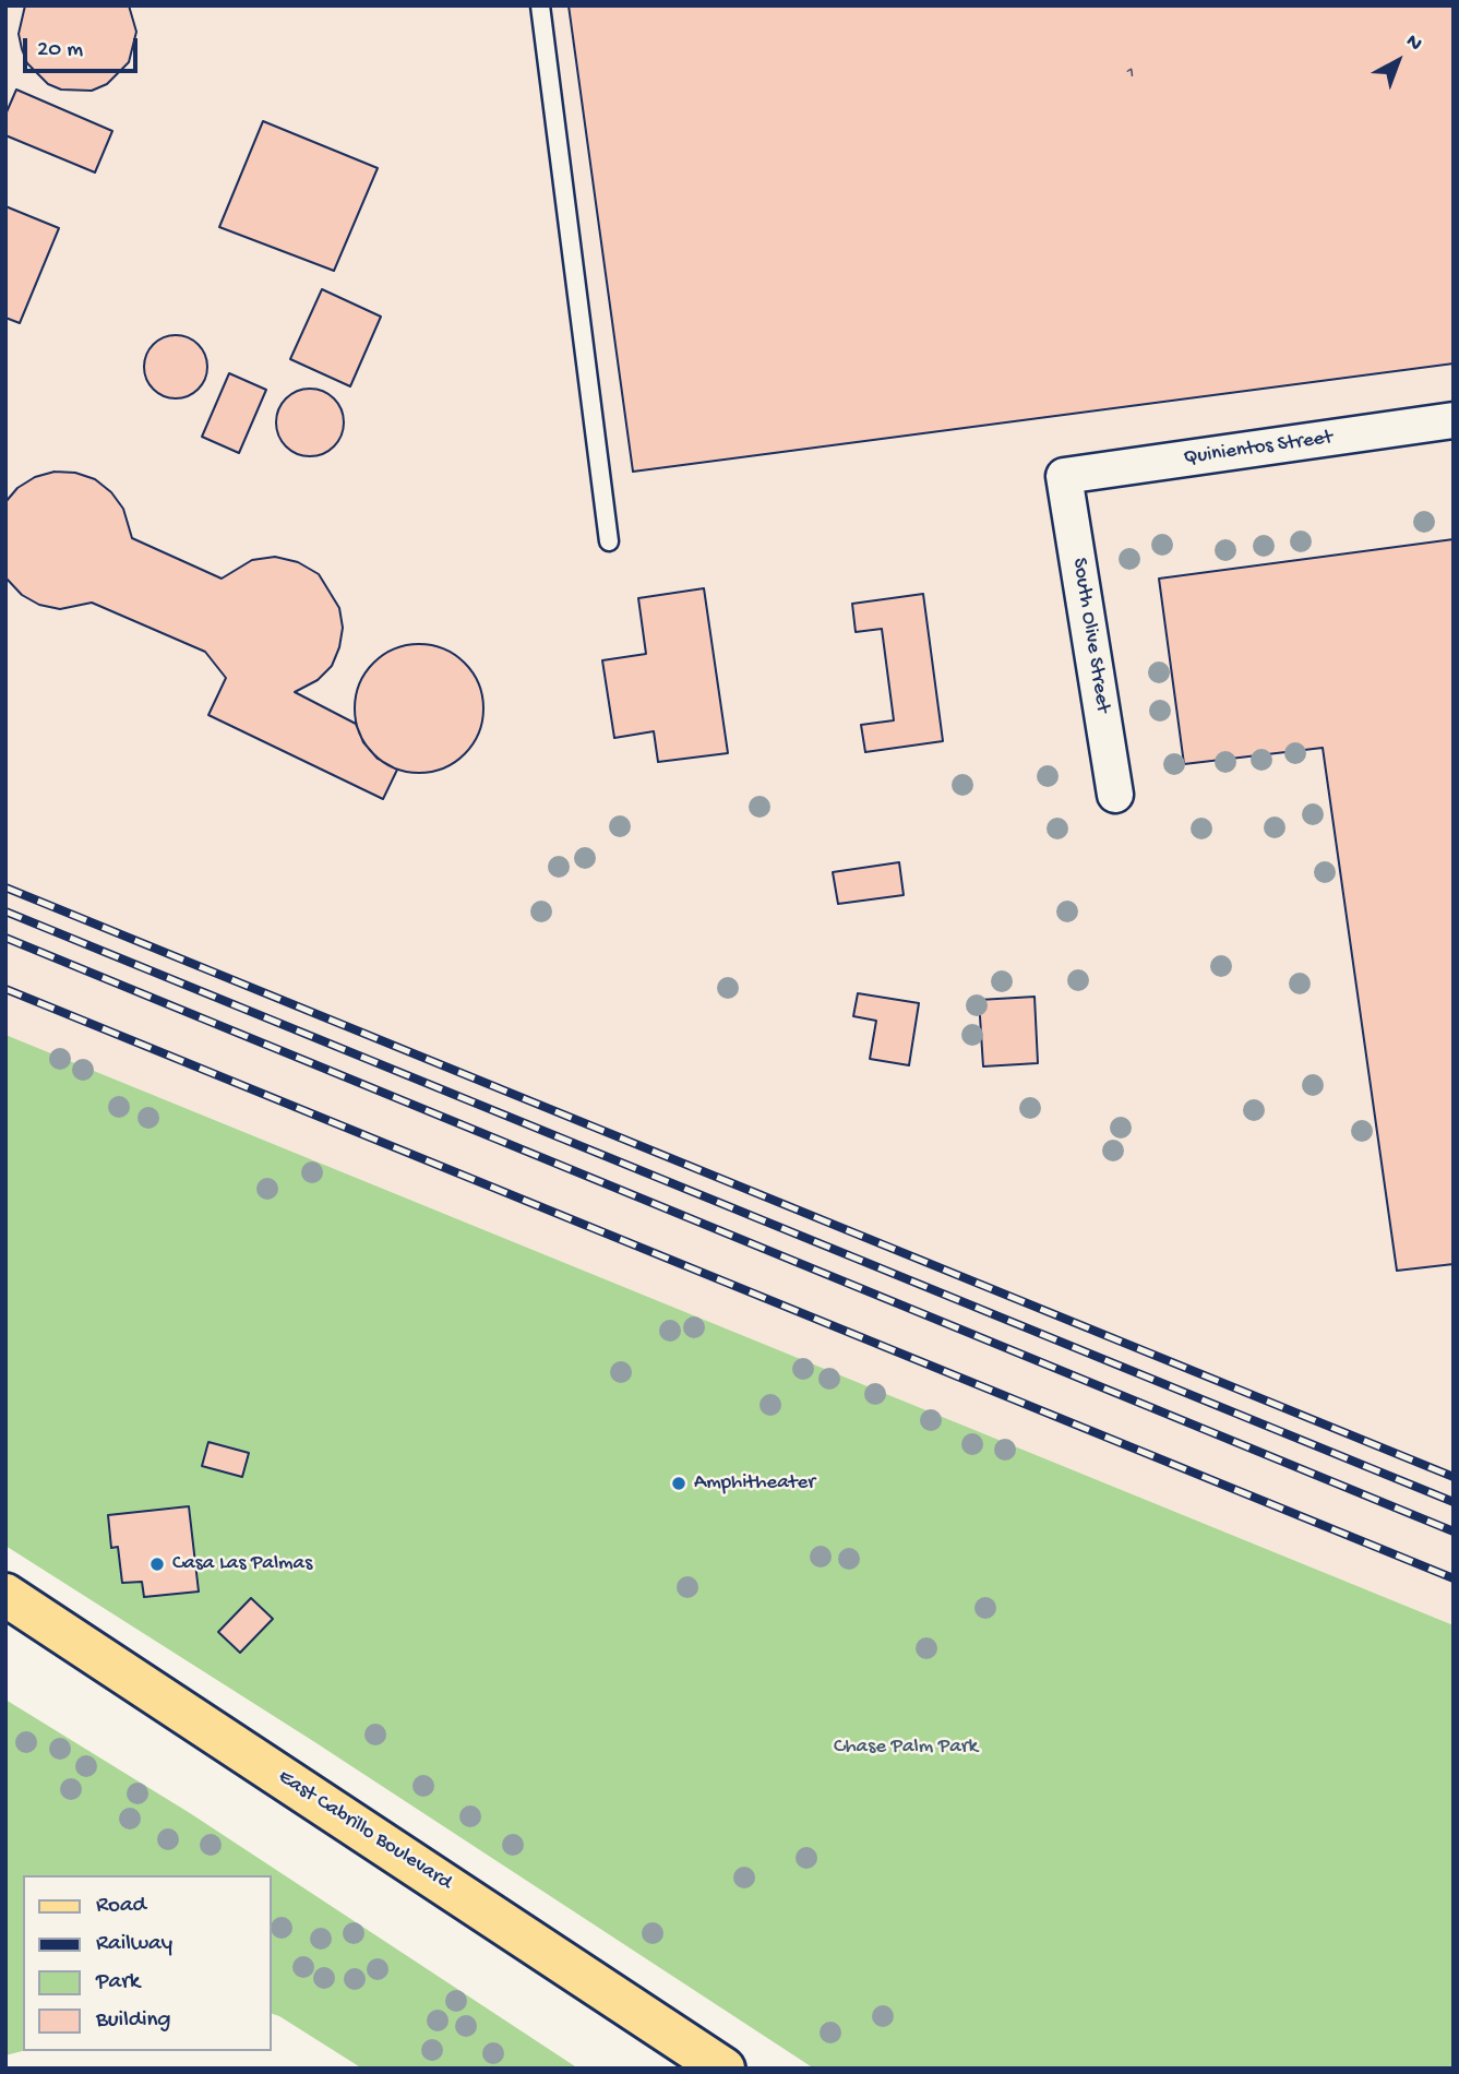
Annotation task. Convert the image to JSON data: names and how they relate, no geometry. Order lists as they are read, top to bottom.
{
  "streets": {
    "main road": ["East Cabrillo Boulevard"],
    "street": ["Quinientos Street", "South Olive Street"]
  },
  "crossings": [
    ["Quinientos Street", "South Olive Street"]
  ],
  "parks": ["Chase Palm Park"],
  "places": ["Amphitheater", "Casa Las Palmas"],
  "house_numbers": ["1"],
  "legend": [
    "Road",
    "Railway",
    "Park",
    "Building"
  ],
  "scale_bar": "20 m",
  "north": "top right"
}
